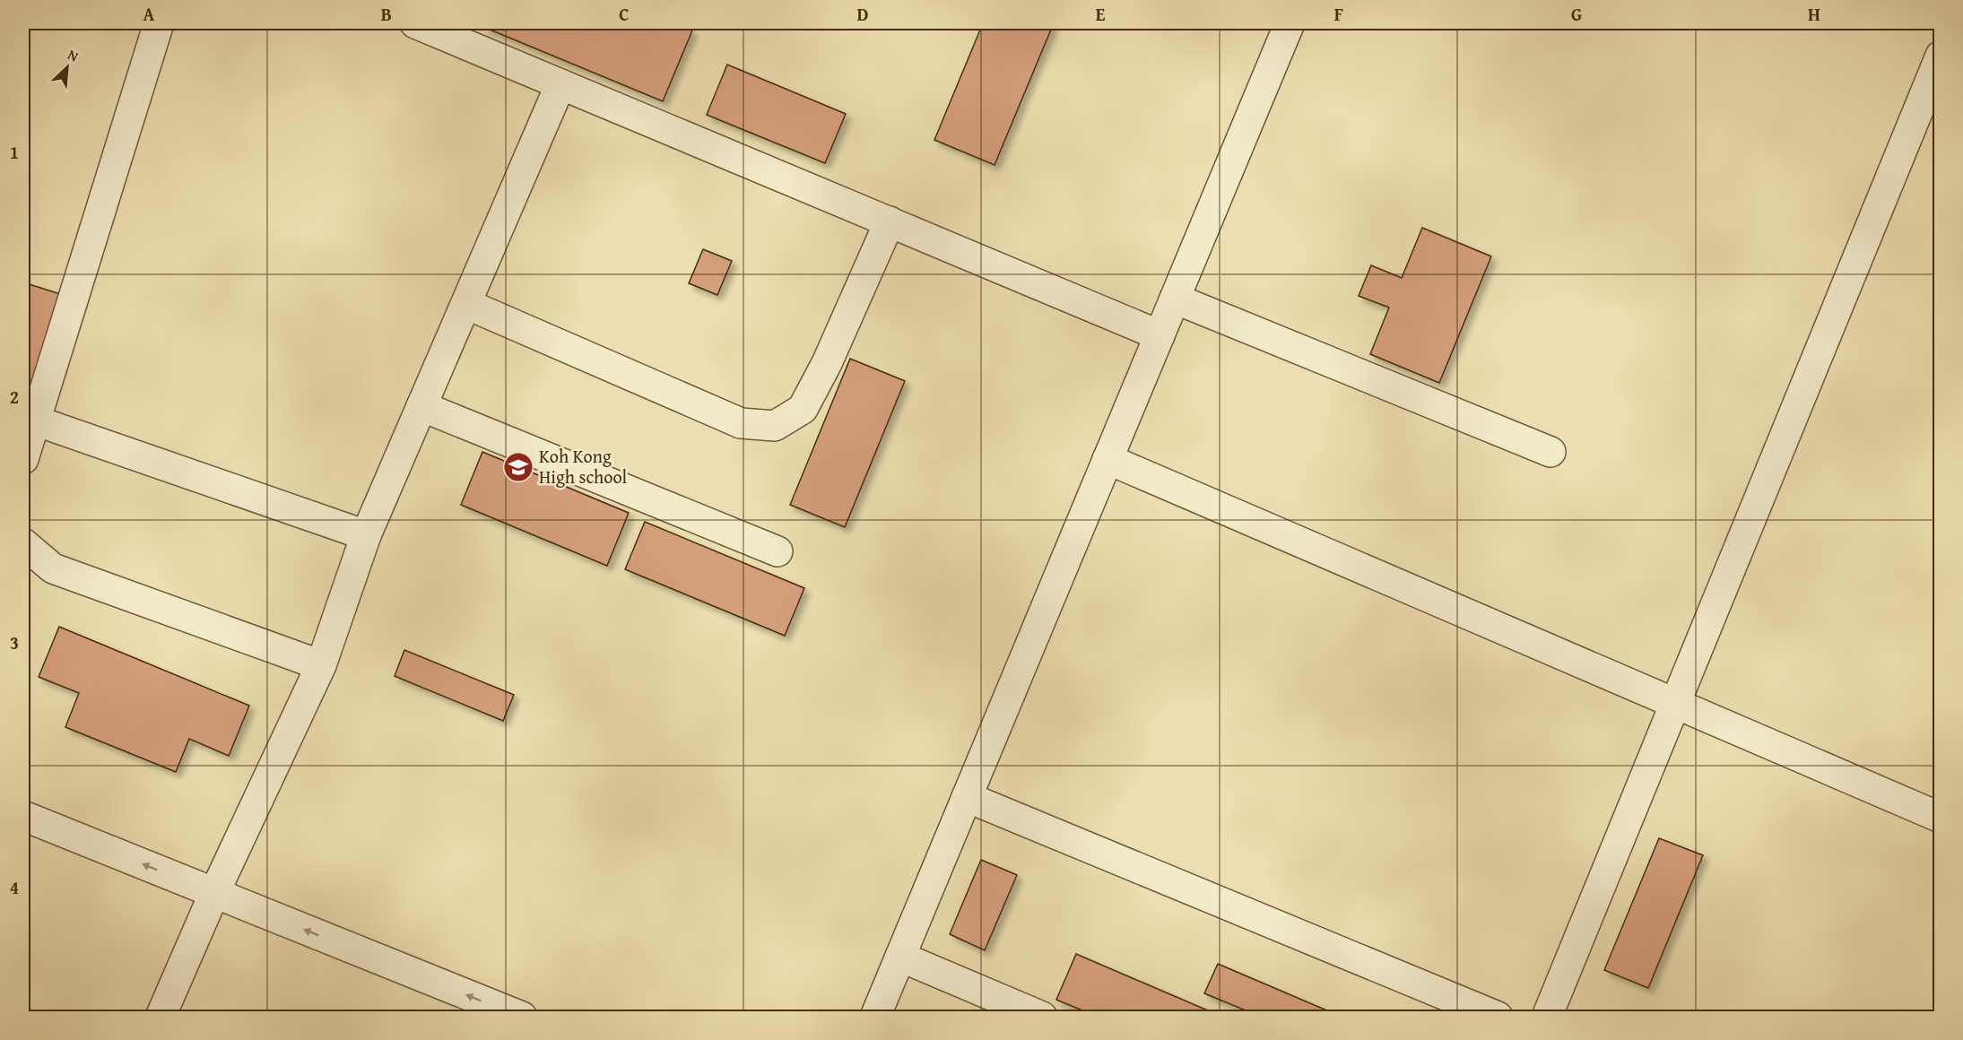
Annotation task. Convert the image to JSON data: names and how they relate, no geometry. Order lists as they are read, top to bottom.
{
  "places": {
    "school or university": ["Koh Kong High school"]
  },
  "north": "top right",
  "grid": {
    "columns": [
      "A",
      "B",
      "C",
      "D",
      "E",
      "F",
      "G",
      "H"
    ],
    "rows": [
      "1",
      "2",
      "3",
      "4"
    ]
  }
}
